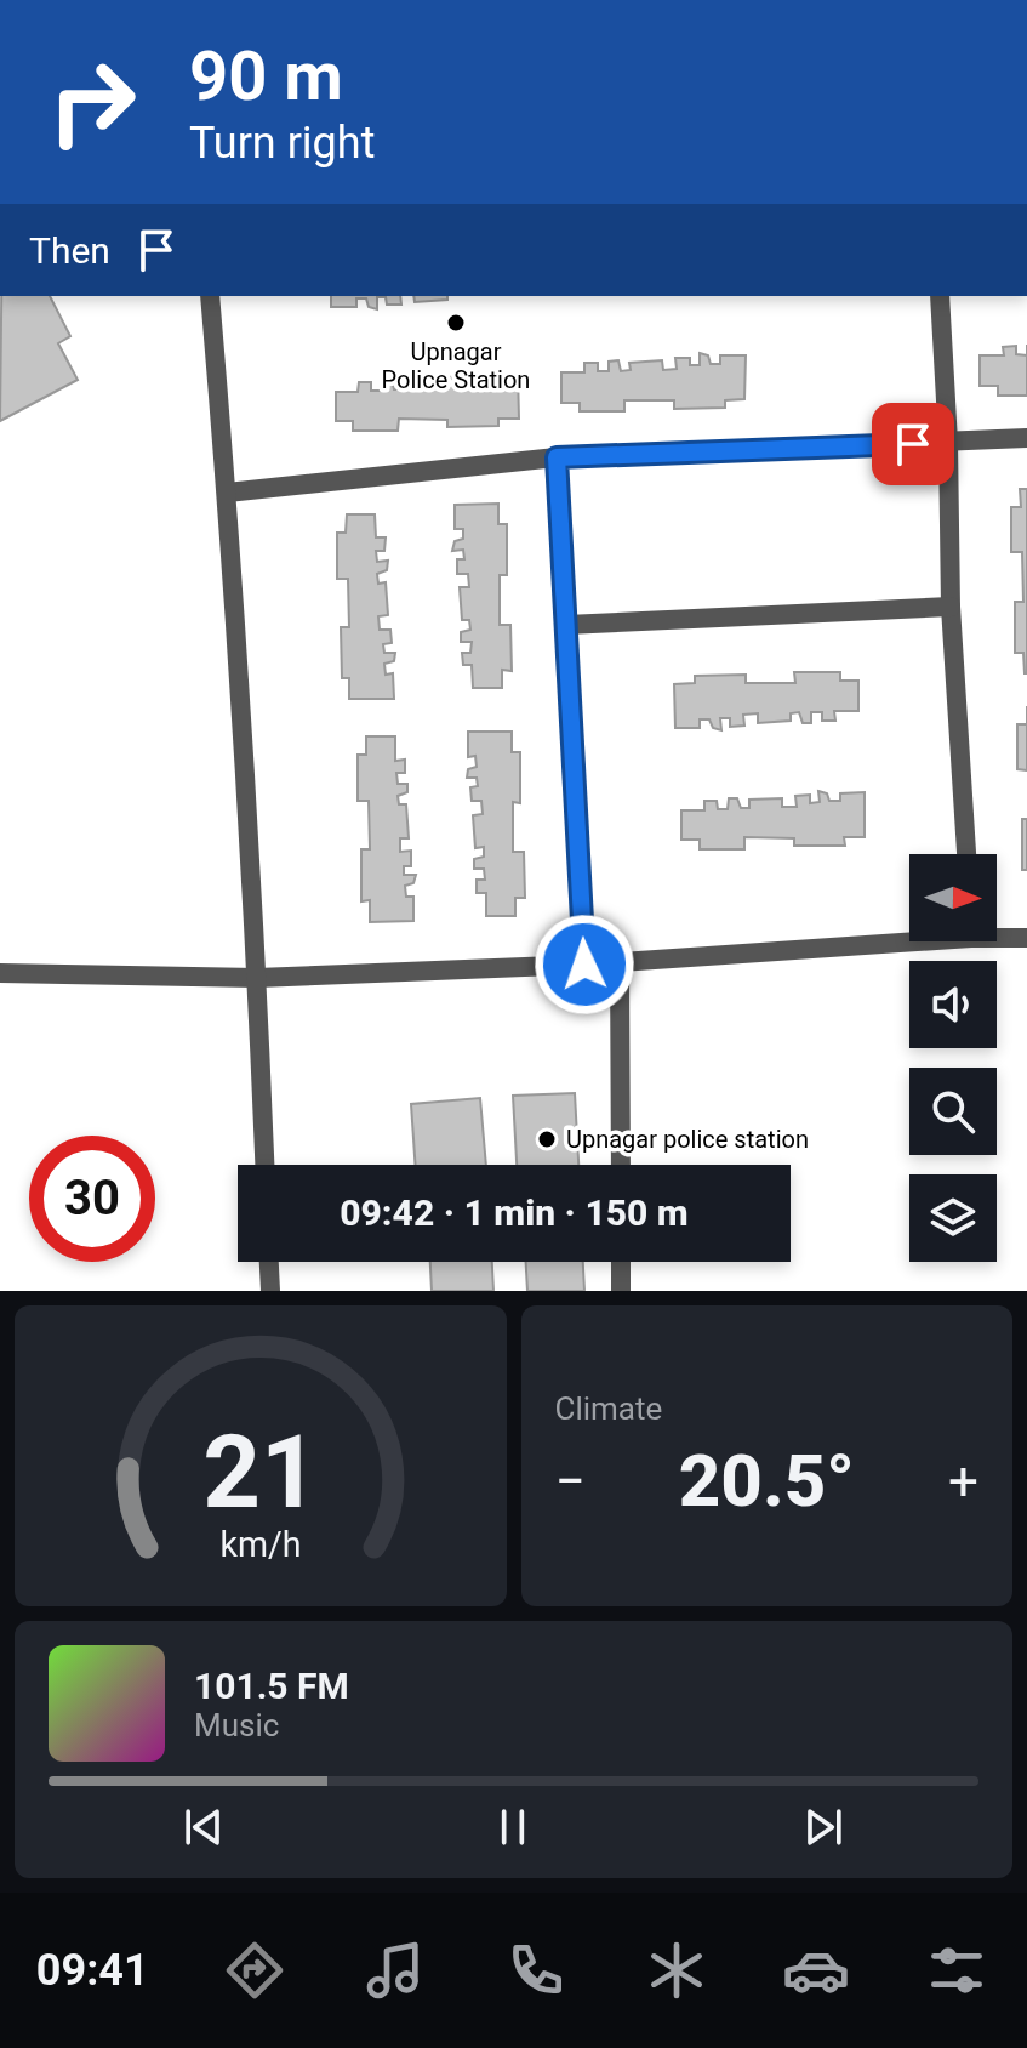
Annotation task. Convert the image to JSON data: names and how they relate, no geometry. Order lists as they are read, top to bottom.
{
  "places": ["Upnagar Police Station", "Upnagar police station"],
  "north": "right",
  "page": {
    "turn": ["90 m", "Turn right"],
    "then": "Then",
    "limit": "30",
    "trip": "09:42 · 1 min · 150 m",
    "tile": "Climate",
    "heat": ["−", "20.5°", "+"],
    "song": ["101.5 FM", "Music"],
    "tabs": "09:41",
    "gauge": ["21", "km/h"]
  }
}
